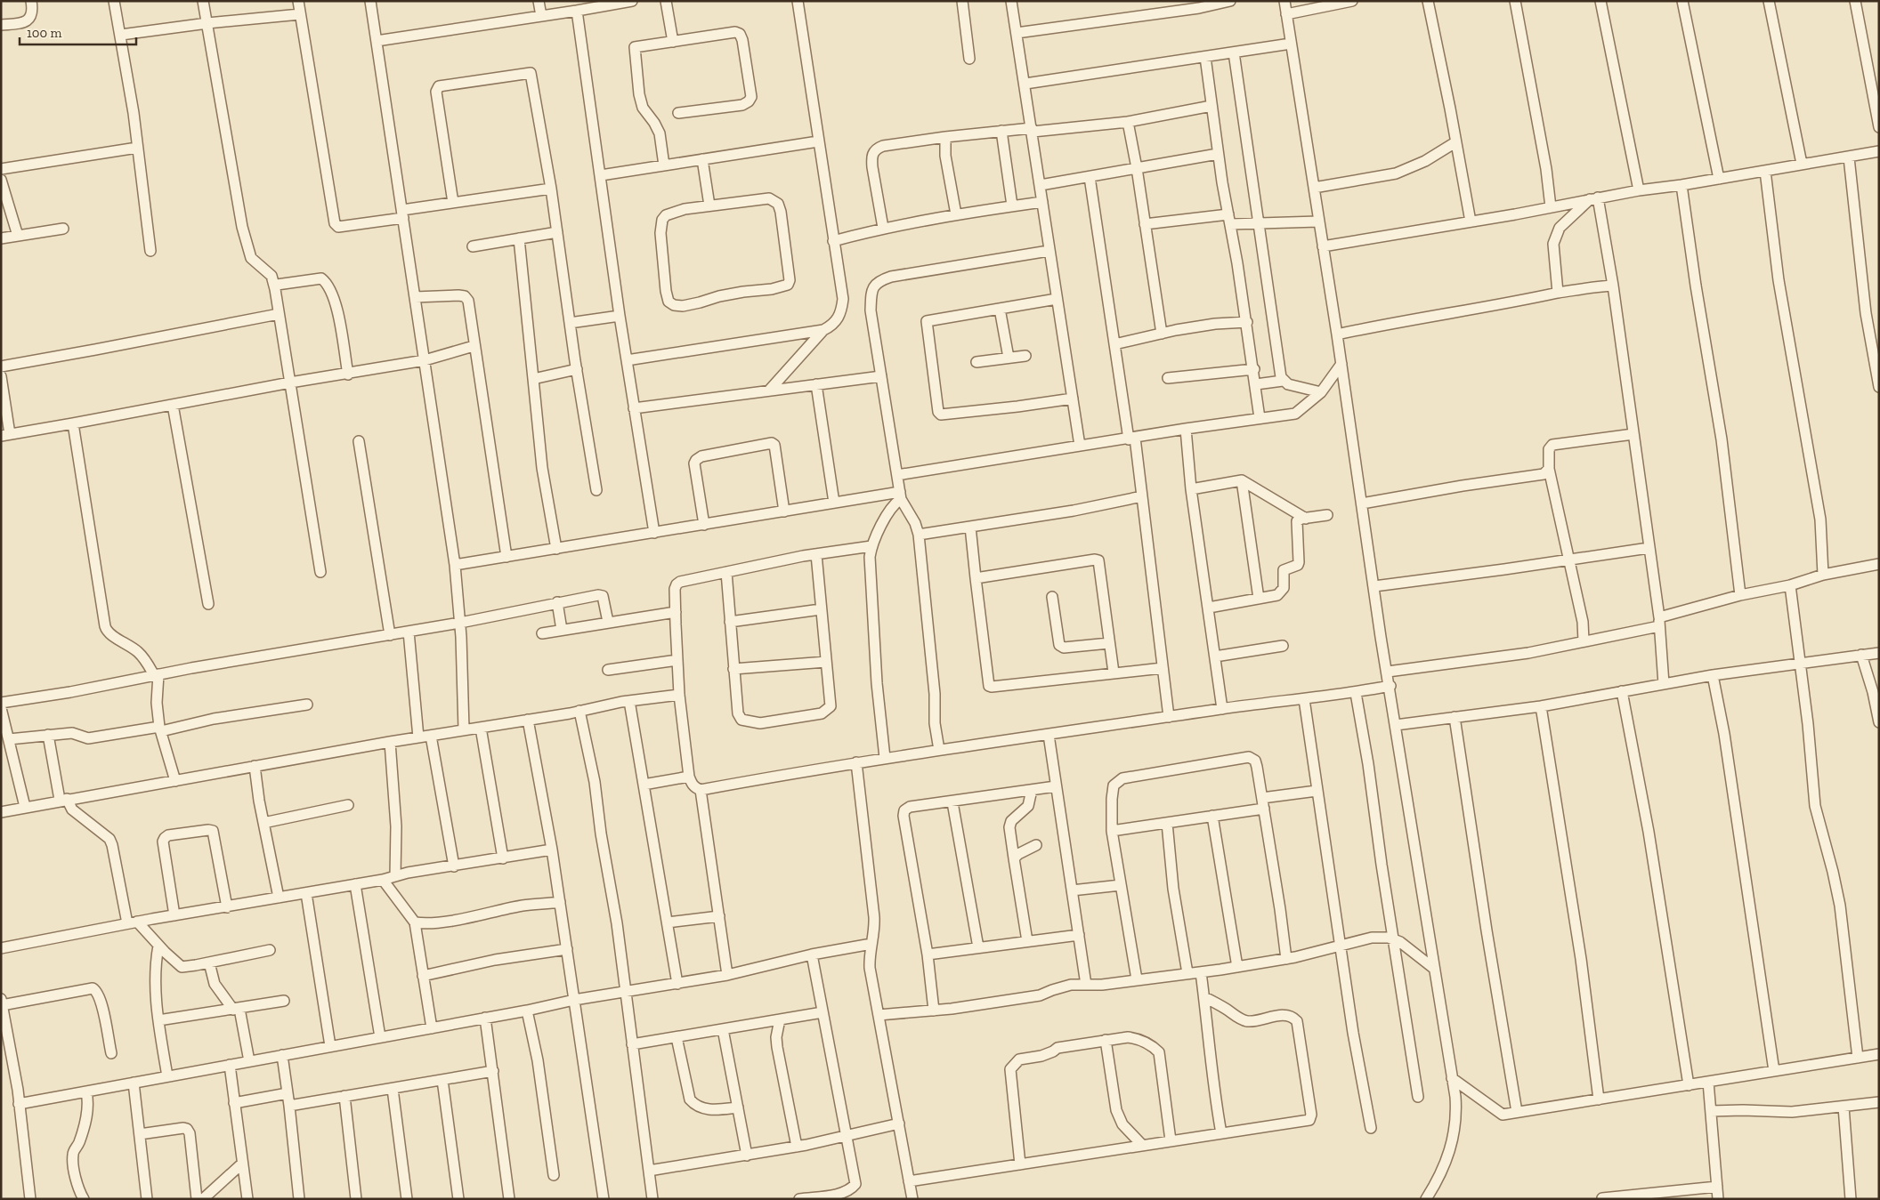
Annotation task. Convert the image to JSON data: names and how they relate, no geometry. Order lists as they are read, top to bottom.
{
  "scale_bar": "100 m"
}
